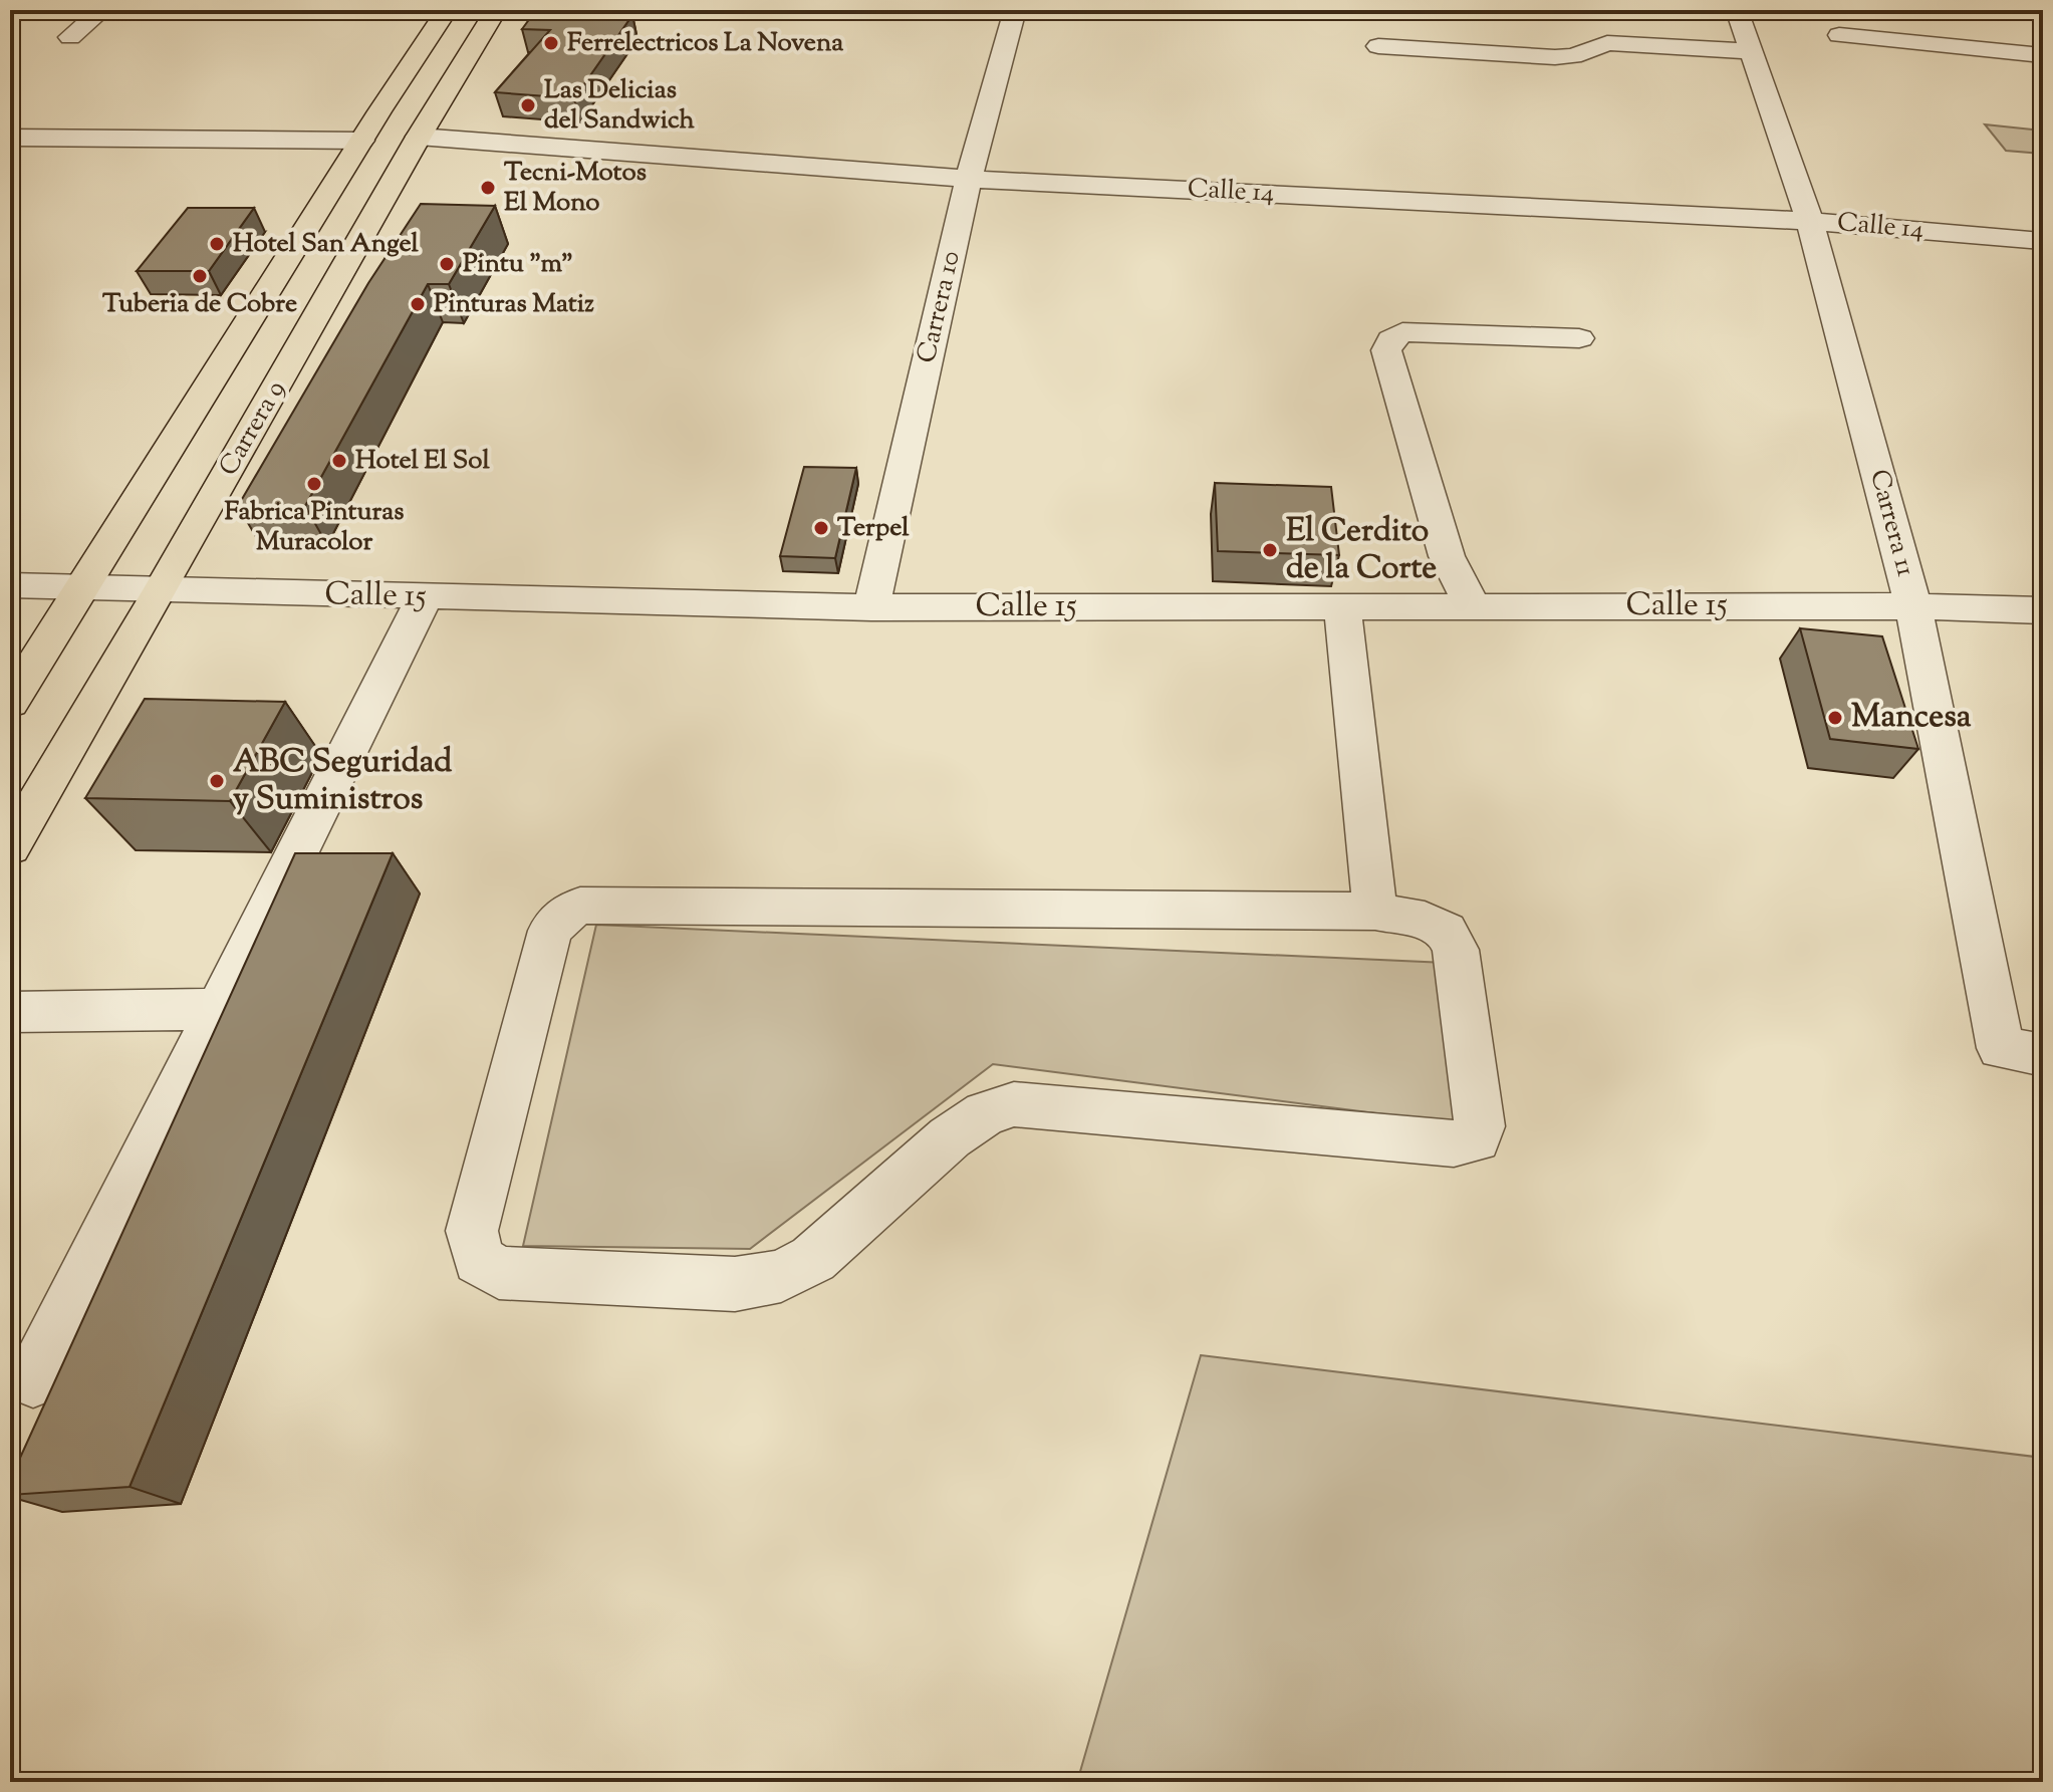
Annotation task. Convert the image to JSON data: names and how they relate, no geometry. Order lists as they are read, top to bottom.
{
  "streets": {
    "main road": ["Carrera 9"],
    "street": [
      "Calle 14",
      "Carrera 10",
      "Carrera 11",
      "Calle 15"
    ]
  },
  "crossings": [
    ["Calle 14", "Carrera 10"],
    ["Calle 14", "Carrera 9"],
    ["Calle 14", "Carrera 11"],
    ["Carrera 10", "Calle 15"],
    ["Carrera 9", "Calle 15"],
    ["Carrera 11", "Calle 15"]
  ],
  "places": [
    "Ferrelectricos La Novena",
    "Las Delicias del Sandwich",
    "Tecni-Motos El Mono",
    "Hotel San Angel",
    "Pintu \"m\"",
    "Tuberia de Cobre",
    "Pinturas Matiz",
    "Hotel El Sol",
    "Fabrica Pinturas Muracolor",
    "Terpel",
    "El Cerdito de la Corte",
    "Mancesa",
    "ABC Seguridad y Suministros"
  ]
}
